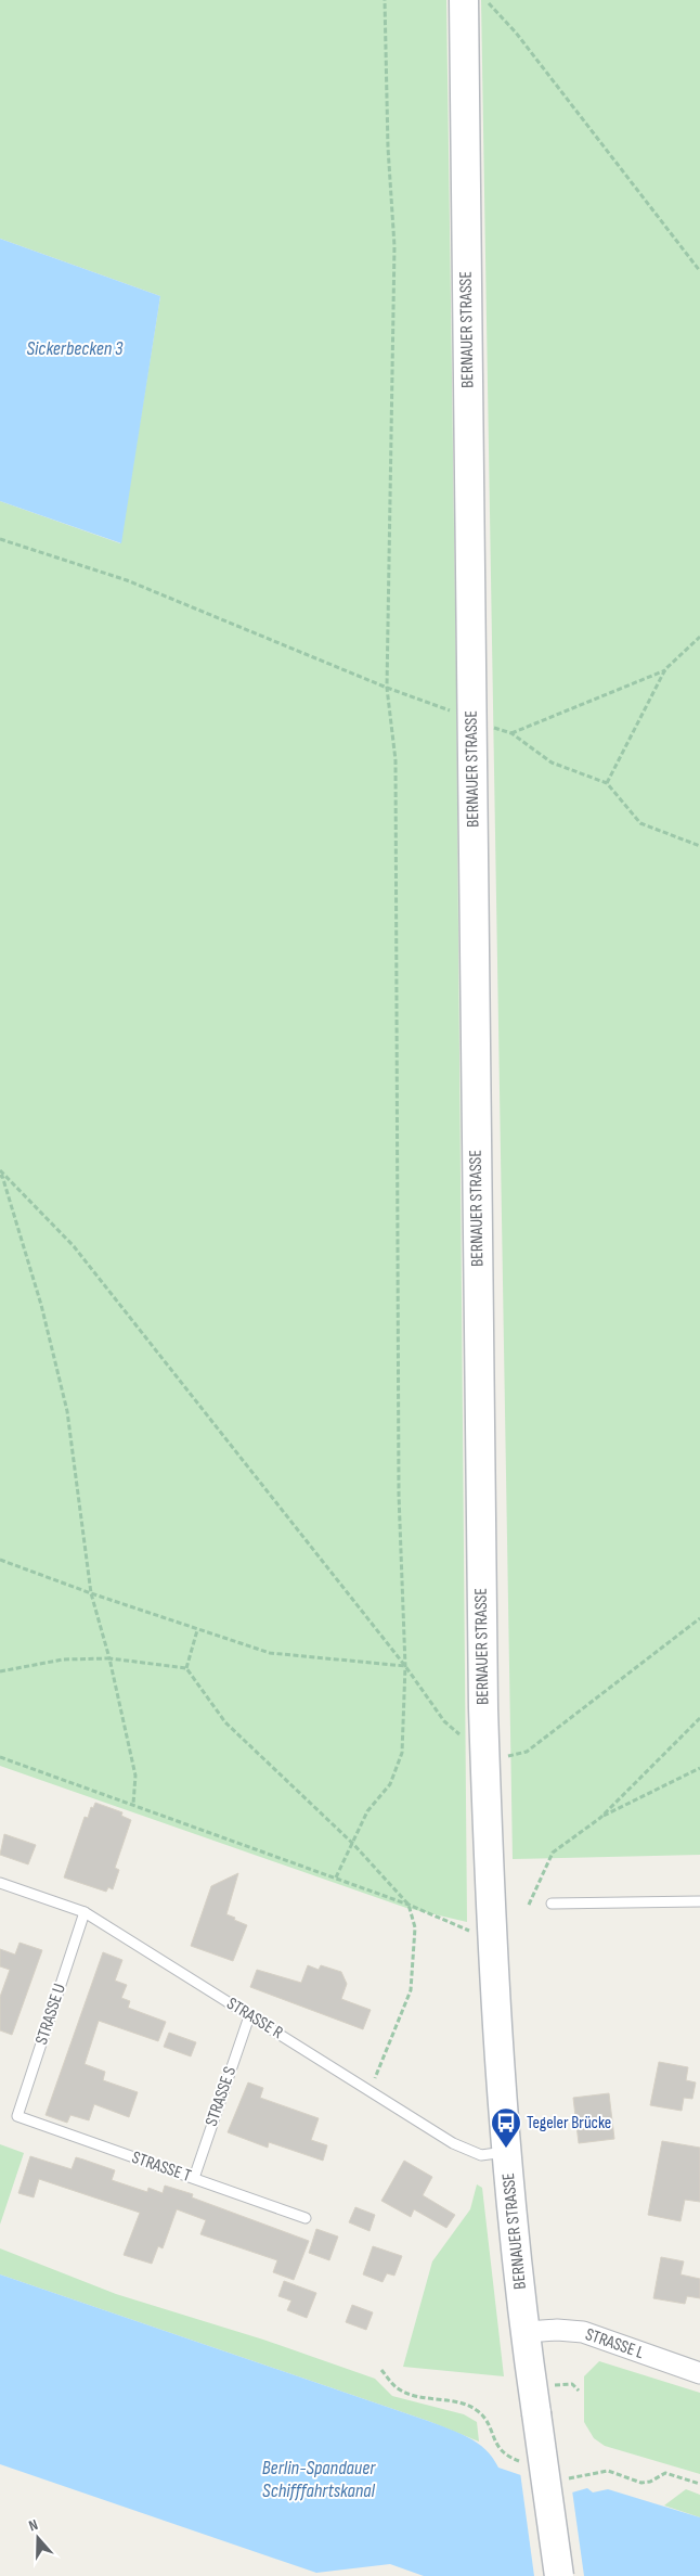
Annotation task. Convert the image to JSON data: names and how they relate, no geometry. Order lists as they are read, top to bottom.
{
  "streets": {
    "main road": ["BERNAUER STRASSE"],
    "street": ["STRASSE L"],
    "lane": [
      "STRASSE U",
      "STRASSE R",
      "STRASSE S",
      "STRASSE T"
    ]
  },
  "crossings": [
    ["BERNAUER STRASSE", "STRASSE R"],
    ["BERNAUER STRASSE", "STRASSE L"],
    ["STRASSE U", "STRASSE R"],
    ["STRASSE U", "STRASSE T"],
    ["STRASSE R", "STRASSE S"],
    ["STRASSE S", "STRASSE T"]
  ],
  "water": ["Sickerbecken 3", "Berlin-Spandauer Schifffahrtskanal"],
  "places": {
    "bus stop": ["Tegeler Brücke"]
  },
  "north": "top"
}
